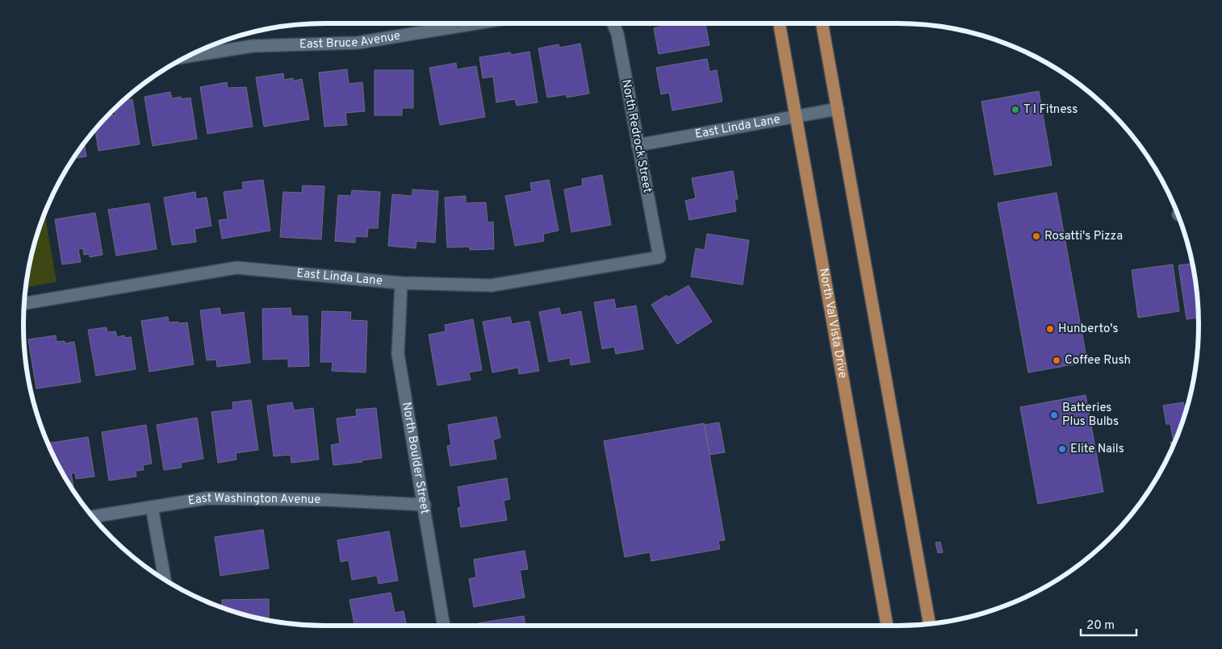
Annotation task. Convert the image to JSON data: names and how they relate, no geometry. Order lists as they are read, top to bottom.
{
  "streets": {
    "main road": ["North Val Vista Drive"],
    "street": [
      "East Bruce Avenue",
      "East Linda Lane",
      "North Redrock Street",
      "North Boulder Street",
      "East Washington Avenue"
    ]
  },
  "crossings": [
    ["East Linda Lane", "North Redrock Street"],
    ["East Linda Lane", "North Val Vista Drive"],
    ["East Linda Lane", "North Boulder Street"],
    ["North Boulder Street", "East Washington Avenue"]
  ],
  "places": [
    "T I Fitness",
    "Rosatti's Pizza",
    "Hunberto's",
    "Coffee Rush",
    "Batteries Plus Bulbs",
    "Elite Nails"
  ],
  "scale_bar": "20 m"
}
